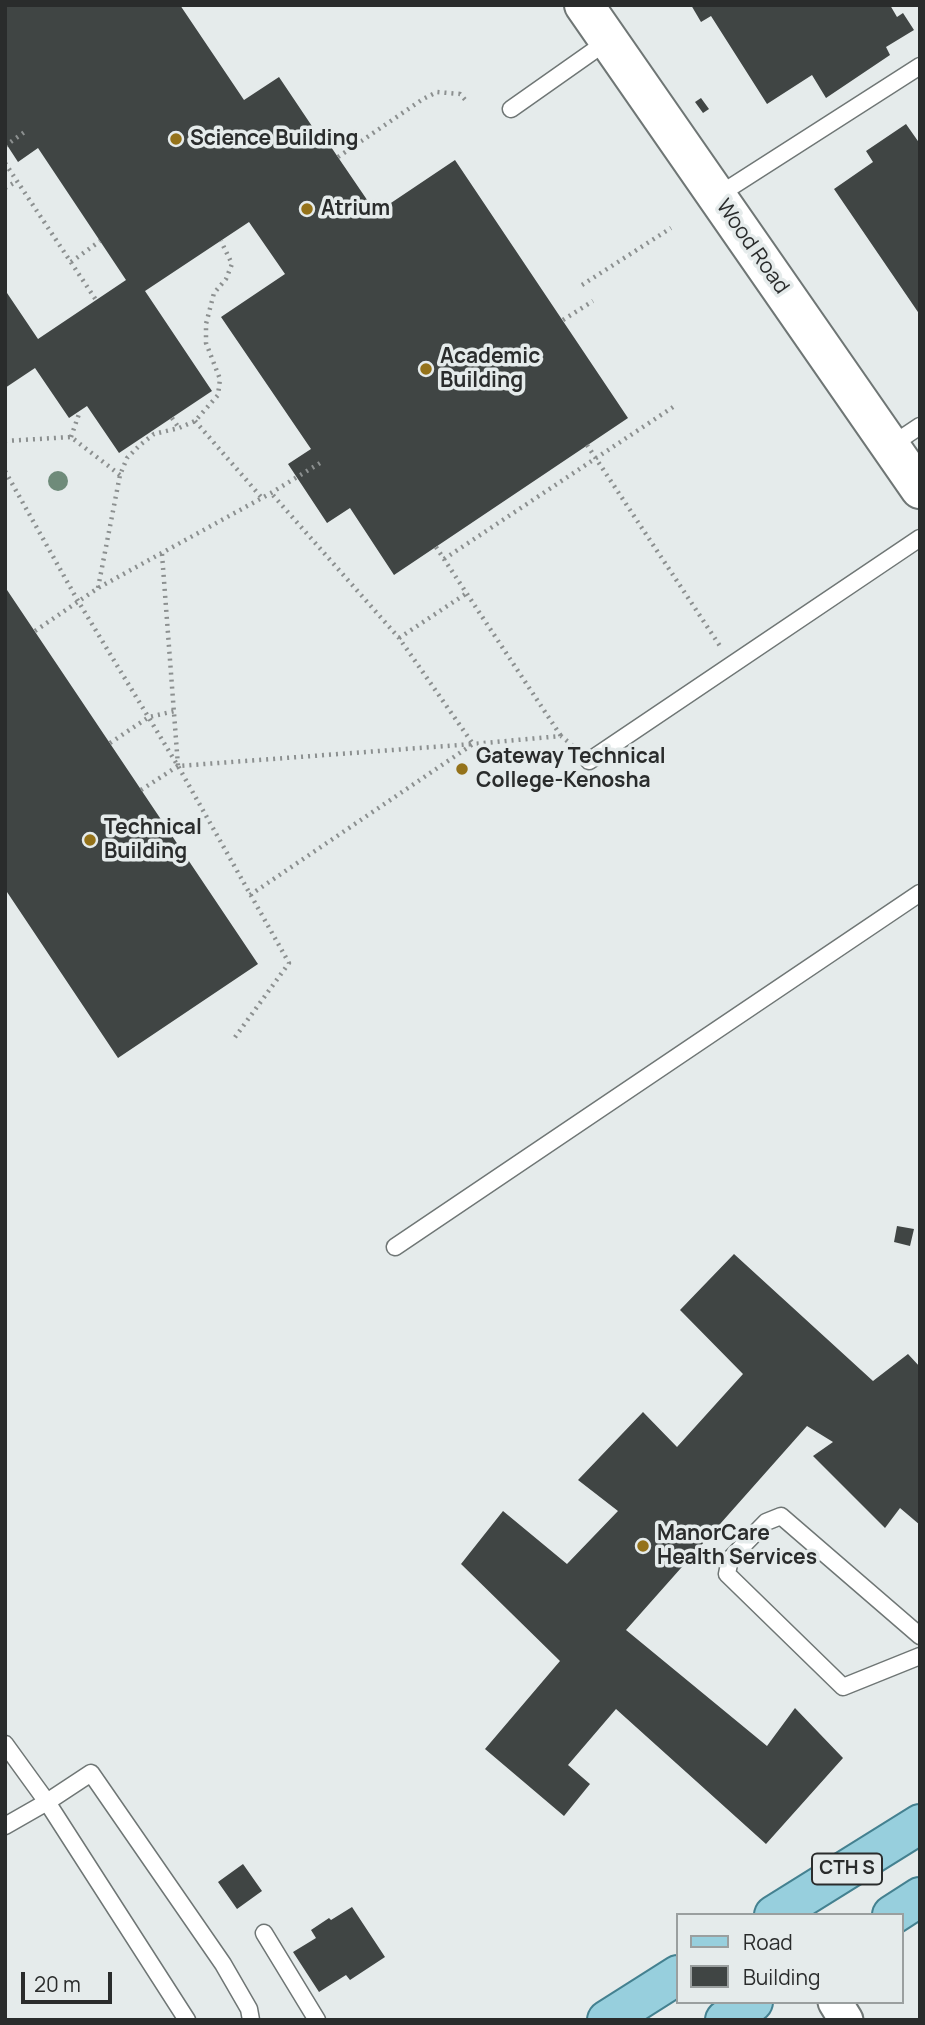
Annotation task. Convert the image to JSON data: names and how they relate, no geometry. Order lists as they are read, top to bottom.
{
  "streets": {
    "main road": ["CTH S"],
    "street": ["Wood Road"]
  },
  "places": [
    "Science Building",
    "Atrium",
    "Academic Building",
    "Gateway Technical College-Kenosha",
    "Technical Building",
    "ManorCare Health Services"
  ],
  "legend": ["Road", "Building"],
  "scale_bar": "20 m"
}
